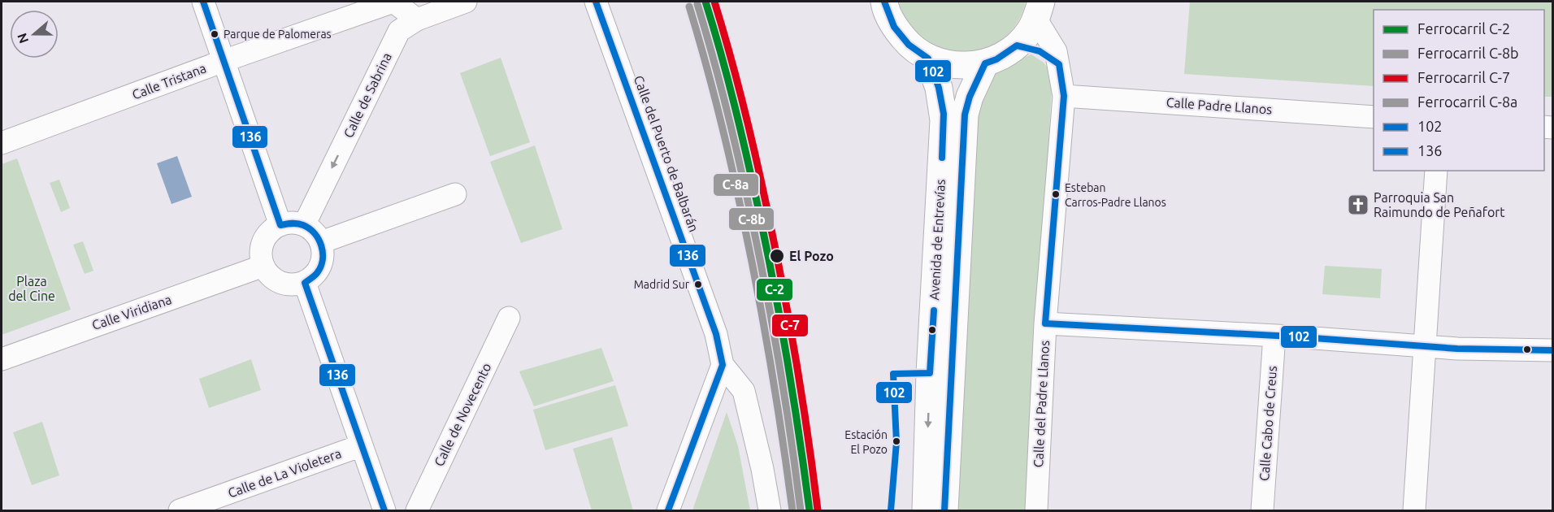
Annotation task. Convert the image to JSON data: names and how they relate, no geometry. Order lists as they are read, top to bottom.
{
  "streets": {
    "main road": ["Avenida de Entrevías"],
    "street": [
      "Calle Tristana",
      "Calle de Sabrina",
      "Calle Padre Llanos",
      "Calle del Puerto de Balbarán",
      "Calle Viridiana",
      "Calle del Padre Llanos",
      "Calle de Novecento",
      "Calle Cabo de Creus",
      "Calle de La Violetera"
    ]
  },
  "crossings": [
    ["Calle de Sabrina", "Calle Viridiana"],
    ["Calle Padre Llanos", "Calle del Padre Llanos"]
  ],
  "one_way": ["Calle de Sabrina"],
  "parks": ["Plaza del Cine"],
  "places": {
    "other": [
      "Parque de Palomeras",
      "Esteban Carros-Padre Llanos",
      "El Pozo",
      "Madrid Sur",
      "Estación El Pozo"
    ],
    "church": ["Parroquia San Raimundo de Peñafort"]
  },
  "lines": [
    "rail line C-2",
    "rail line C-7",
    "transit line 102",
    "transit line 136",
    "rail line C-8b",
    "rail line C-8a"
  ],
  "legend": [
    "Ferrocarril C-2",
    "Ferrocarril C-8b",
    "Ferrocarril C-7",
    "Ferrocarril C-8a",
    "102",
    "136"
  ],
  "north": "left"
}
